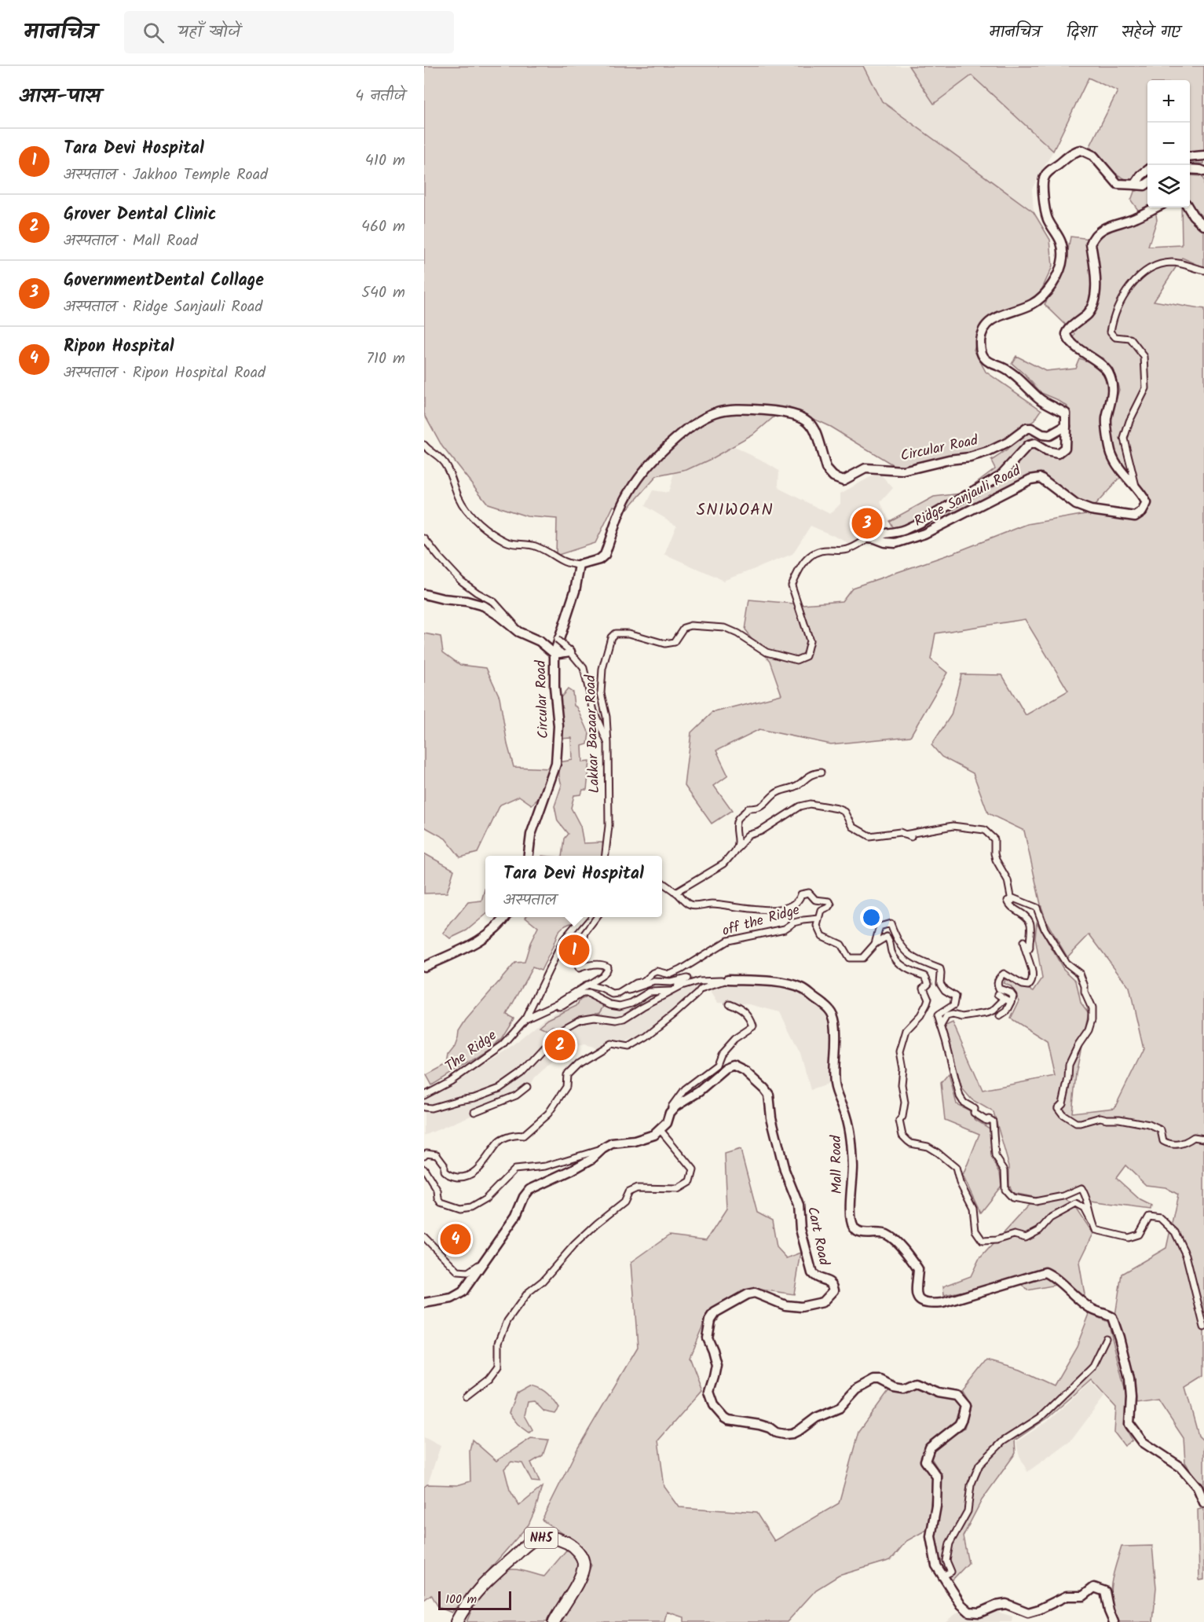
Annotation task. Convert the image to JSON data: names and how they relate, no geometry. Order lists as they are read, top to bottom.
{
  "streets": {
    "highway": ["NH5"],
    "main road": [
      "Circular Road",
      "Ridge Sanjauli Road",
      "Mall Road",
      "Cart Road"
    ],
    "street": ["Lakkar Bazaar Road", "off the Ridge", "The Ridge"]
  },
  "crossings": [
    ["Ridge Sanjauli Road", "Lakkar Bazaar Road"]
  ],
  "districts": ["SNIWOAN"],
  "scale_bar": "100 m",
  "page": {
    "header": "मानचित्र",
    "search": "यहाँ खोजें",
    "nav": ["मानचित्र", "दिशा", "सहेजे गए"],
    "heading": ["आस-पास", "4 नतीजे"],
    "map_buttons": ["+", "−"],
    "list": [
      {
        "mark": "1",
        "name": "Tara Devi Hospital",
        "note": "अस्पताल · Jakhoo Temple Road",
        "value": "410 m"
      },
      {
        "mark": "2",
        "name": "Grover Dental Clinic",
        "note": "अस्पताल · Mall Road",
        "value": "460 m"
      },
      {
        "mark": "3",
        "name": "GovernmentDental Collage",
        "note": "अस्पताल · Ridge Sanjauli Road",
        "value": "540 m"
      },
      {
        "mark": "4",
        "name": "Ripon Hospital",
        "note": "अस्पताल · Ripon Hospital Road",
        "value": "710 m"
      }
    ],
    "pins": [
      "3",
      "1",
      "2",
      "4"
    ],
    "popup": ["Tara Devi Hospital", "अस्पताल"],
    "scale": "100 m"
  }
}
